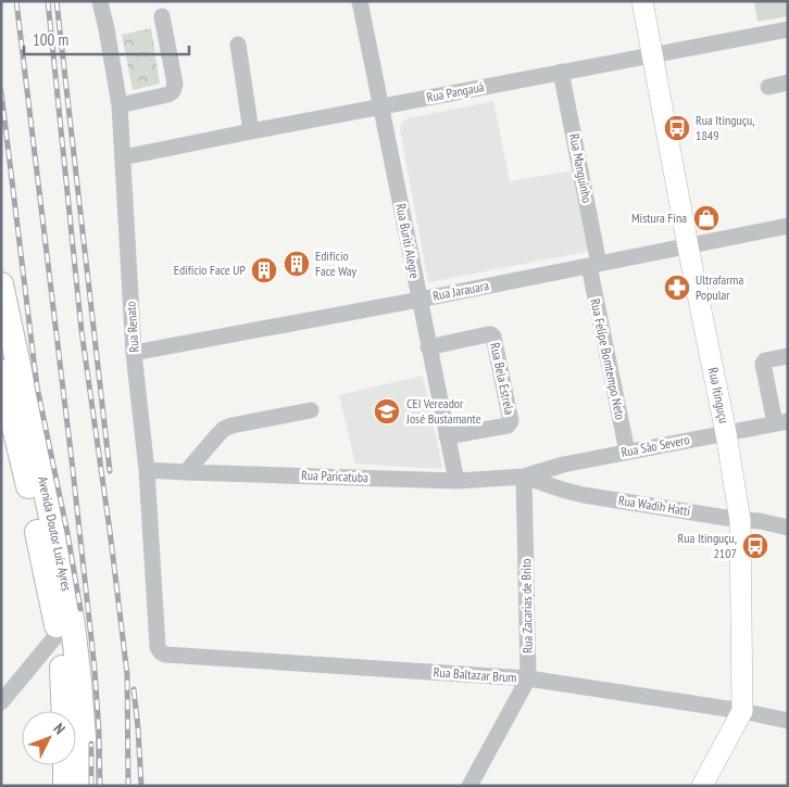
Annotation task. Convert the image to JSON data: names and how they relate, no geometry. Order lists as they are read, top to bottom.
{
  "streets": {
    "highway": ["Avenida Doutor Luíz Ayres"],
    "main road": ["Rua Itinguçu"],
    "street": [
      "Rua Pangauá",
      "Rua Manguinho",
      "Rua Buriti Alegre",
      "Rua Jarauara",
      "Rua Renato",
      "Rua Felipe Bomtempo Neto",
      "Rua Bela Estrela",
      "Rua São Severo",
      "Rua Paricatuba",
      "Rua Wadih Hatti",
      "Rua Zacarias de Brito",
      "Rua Baltazar Brum"
    ]
  },
  "crossings": [
    ["Rua Pangauá", "Rua Manguinho"],
    ["Rua Pangauá", "Rua Buriti Alegre"],
    ["Rua Pangauá", "Rua Renato"],
    ["Rua Pangauá", "Rua Itinguçu"],
    ["Rua Manguinho", "Rua Jarauara"],
    ["Rua Manguinho", "Rua Felipe Bomtempo Neto"],
    ["Rua Buriti Alegre", "Rua Jarauara"],
    ["Rua Buriti Alegre", "Rua Bela Estrela"],
    ["Rua Buriti Alegre", "Rua Paricatuba"],
    ["Rua Jarauara", "Rua Renato"],
    ["Rua Jarauara", "Rua Felipe Bomtempo Neto"],
    ["Rua Jarauara", "Rua Itinguçu"],
    ["Rua Renato", "Rua Paricatuba"],
    ["Rua Renato", "Rua Baltazar Brum"],
    ["Rua Felipe Bomtempo Neto", "Rua São Severo"],
    ["Rua Itinguçu", "Rua São Severo"],
    ["Rua Itinguçu", "Rua Wadih Hatti"],
    ["Rua Itinguçu", "Rua Baltazar Brum"],
    ["Rua São Severo", "Rua Paricatuba"],
    ["Rua São Severo", "Rua Wadih Hatti"],
    ["Rua São Severo", "Rua Zacarias de Brito"],
    ["Rua Paricatuba", "Rua Wadih Hatti"],
    ["Rua Paricatuba", "Rua Zacarias de Brito"],
    ["Rua Wadih Hatti", "Rua Zacarias de Brito"],
    ["Rua Zacarias de Brito", "Rua Baltazar Brum"]
  ],
  "places": {
    "bus stop": ["Rua Itinguçu, 1849", "Rua Itinguçu, 2107"],
    "shop": ["Mistura Fina"],
    "building": ["Edifício Face Way", "Edifício Face UP"],
    "pharmacy": ["Ultrafarma Popular"],
    "school or university": ["CEI Vereador José Bustamante"]
  },
  "scale_bar": "100 m",
  "north": "top right"
}
